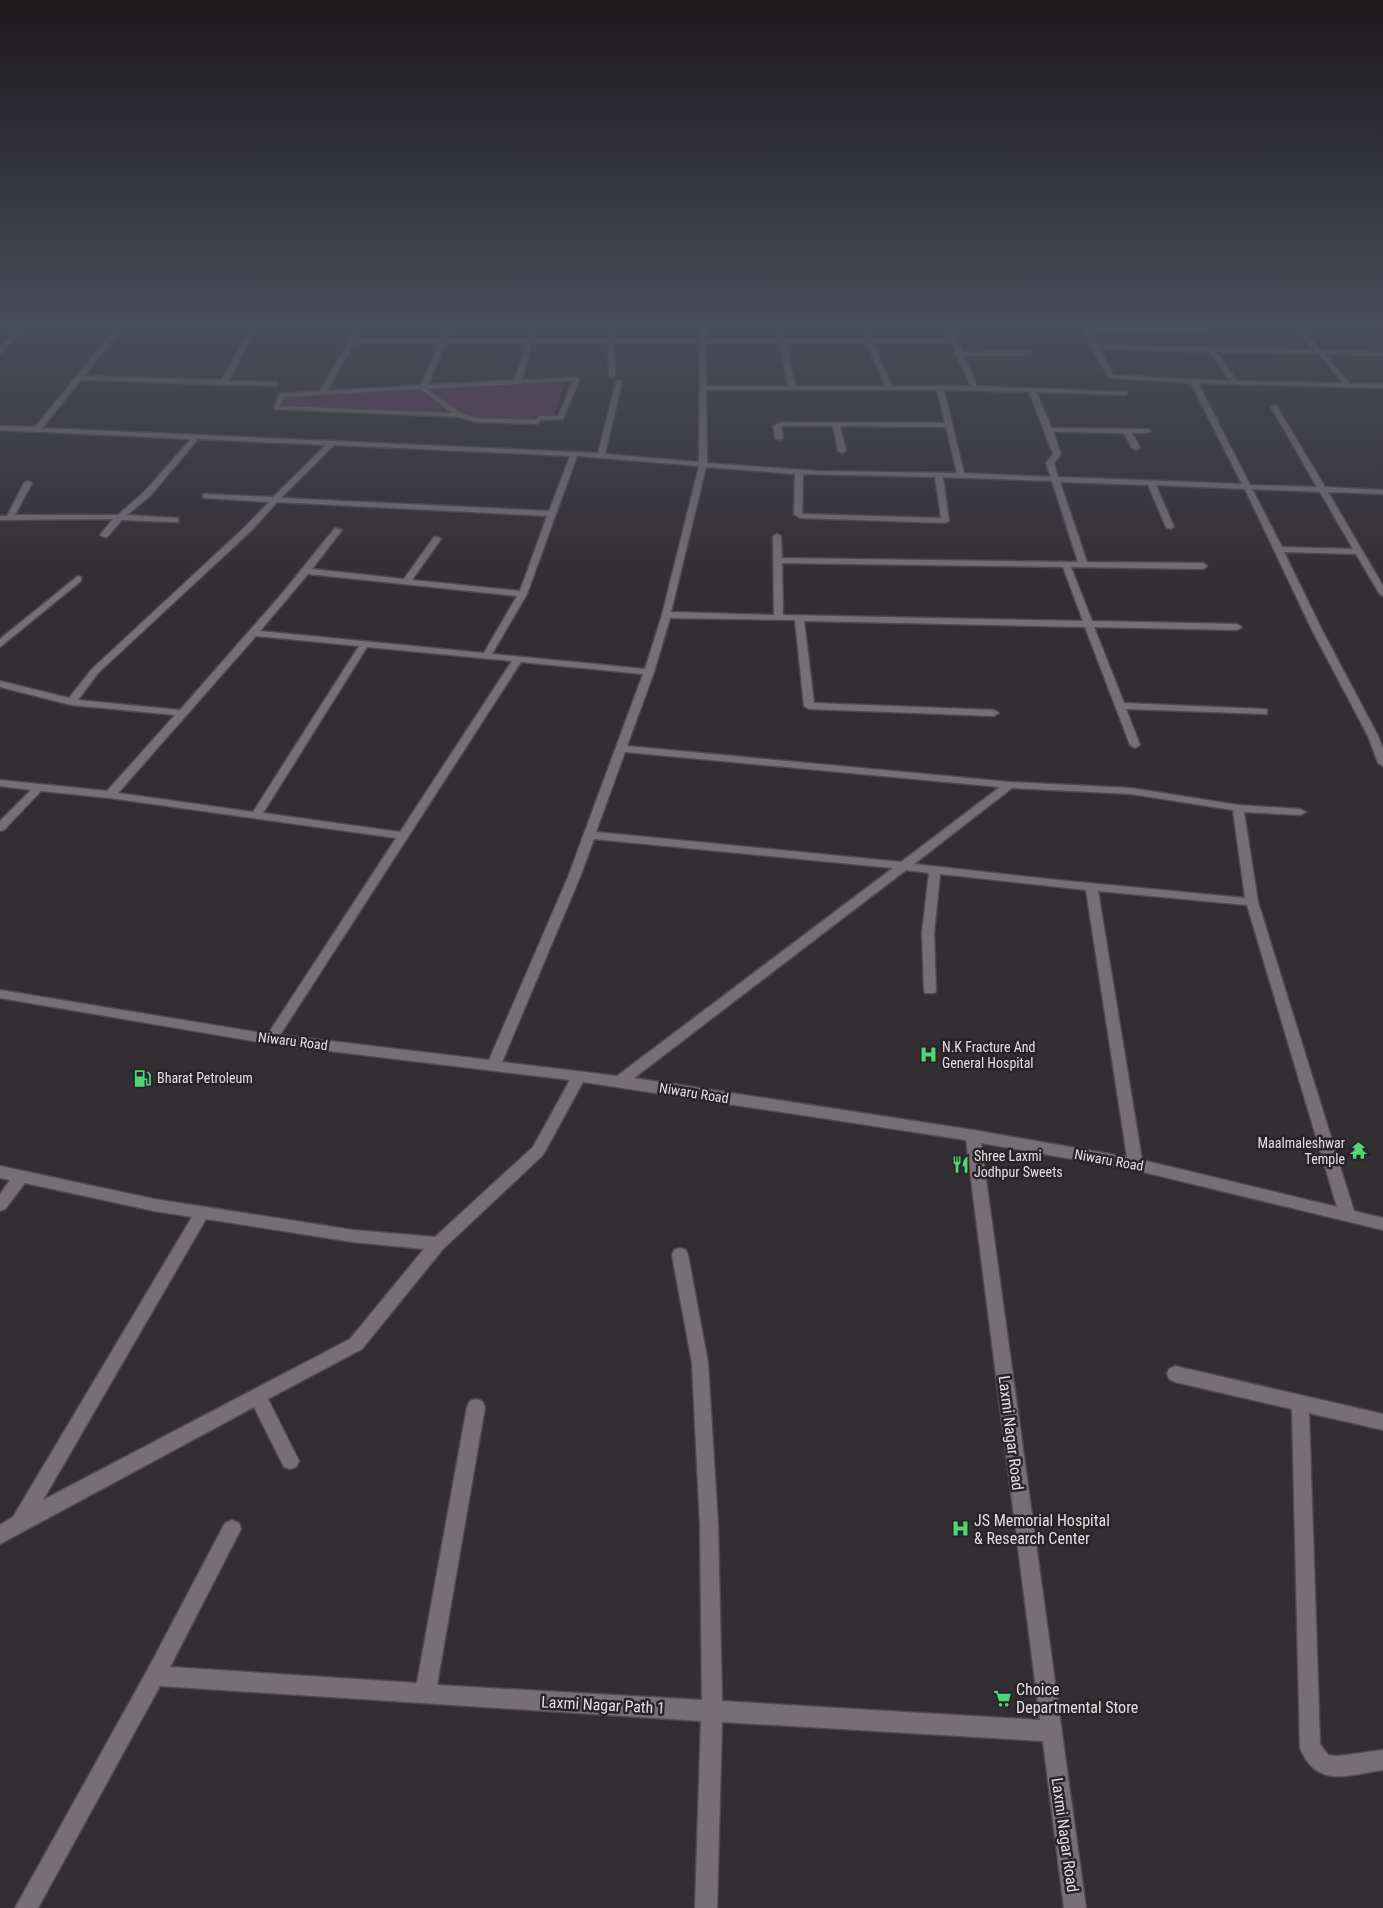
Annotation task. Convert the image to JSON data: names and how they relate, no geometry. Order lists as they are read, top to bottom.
{
  "streets": {
    "street": ["Niwaru Road", "Laxmi Nagar Road", "Laxmi Nagar Path 1"]
  },
  "crossings": [
    ["Niwaru Road", "Laxmi Nagar Road"],
    ["Laxmi Nagar Road", "Laxmi Nagar Path 1"]
  ],
  "places": {
    "hospital": ["N.K Fracture And General Hospital", "JS Memorial Hospital & Research Center"],
    "fuel station": ["Bharat Petroleum"],
    "temple": ["Maalmaleshwar Temple"],
    "restaurant": ["Shree Laxmi Jodhpur Sweets"],
    "supermarket": ["Choice Departmental Store"]
  }
}
